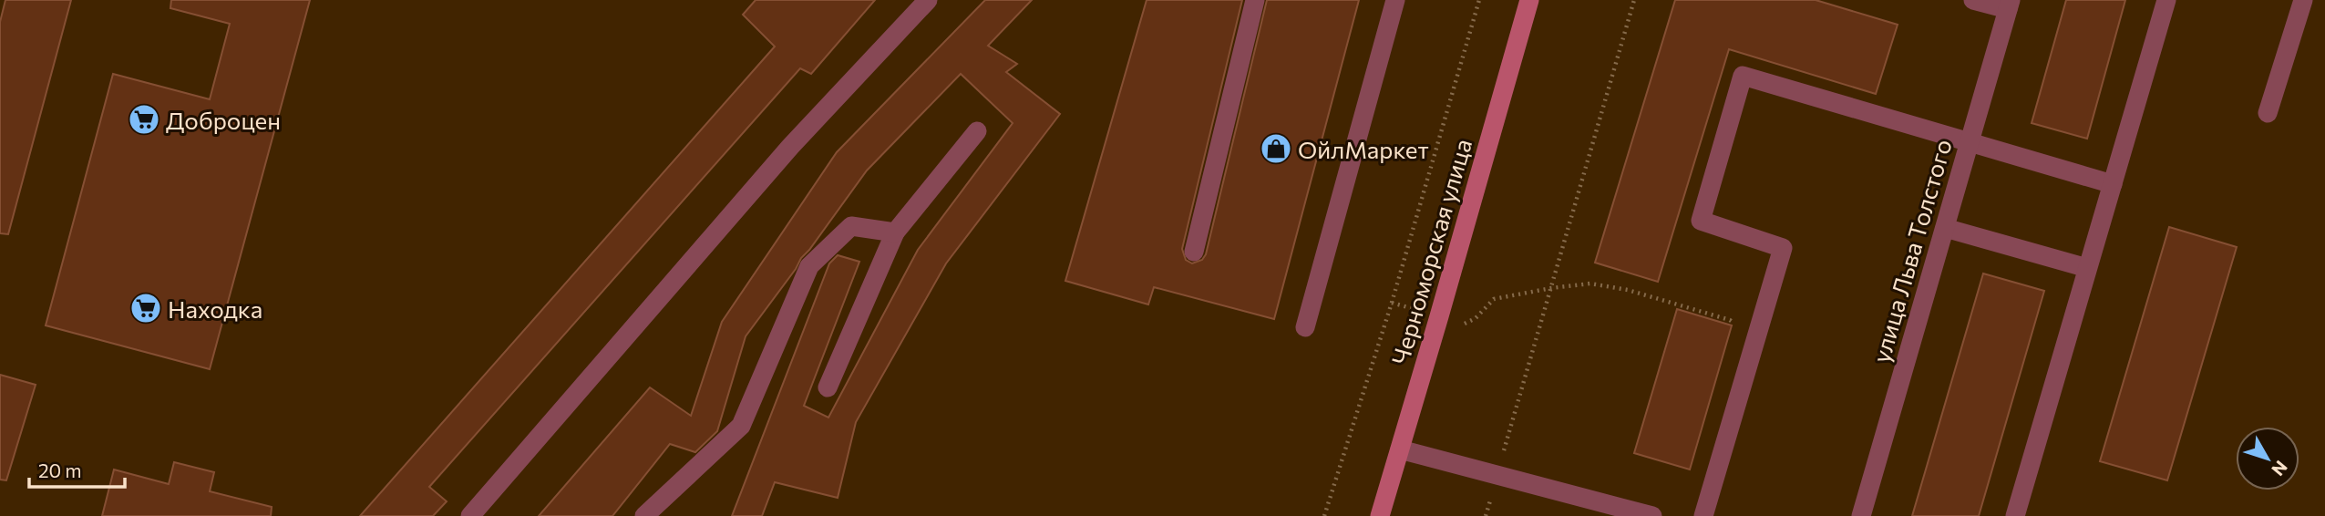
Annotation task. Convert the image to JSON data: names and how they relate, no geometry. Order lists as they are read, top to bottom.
{
  "streets": {
    "main road": ["Черноморская улица"],
    "street": ["улица Льва Толстого"]
  },
  "places": {
    "supermarket": ["Доброцен", "Находка"],
    "shop": ["ОйлМаркет"]
  },
  "scale_bar": "20 m",
  "north": "bottom right"
}
